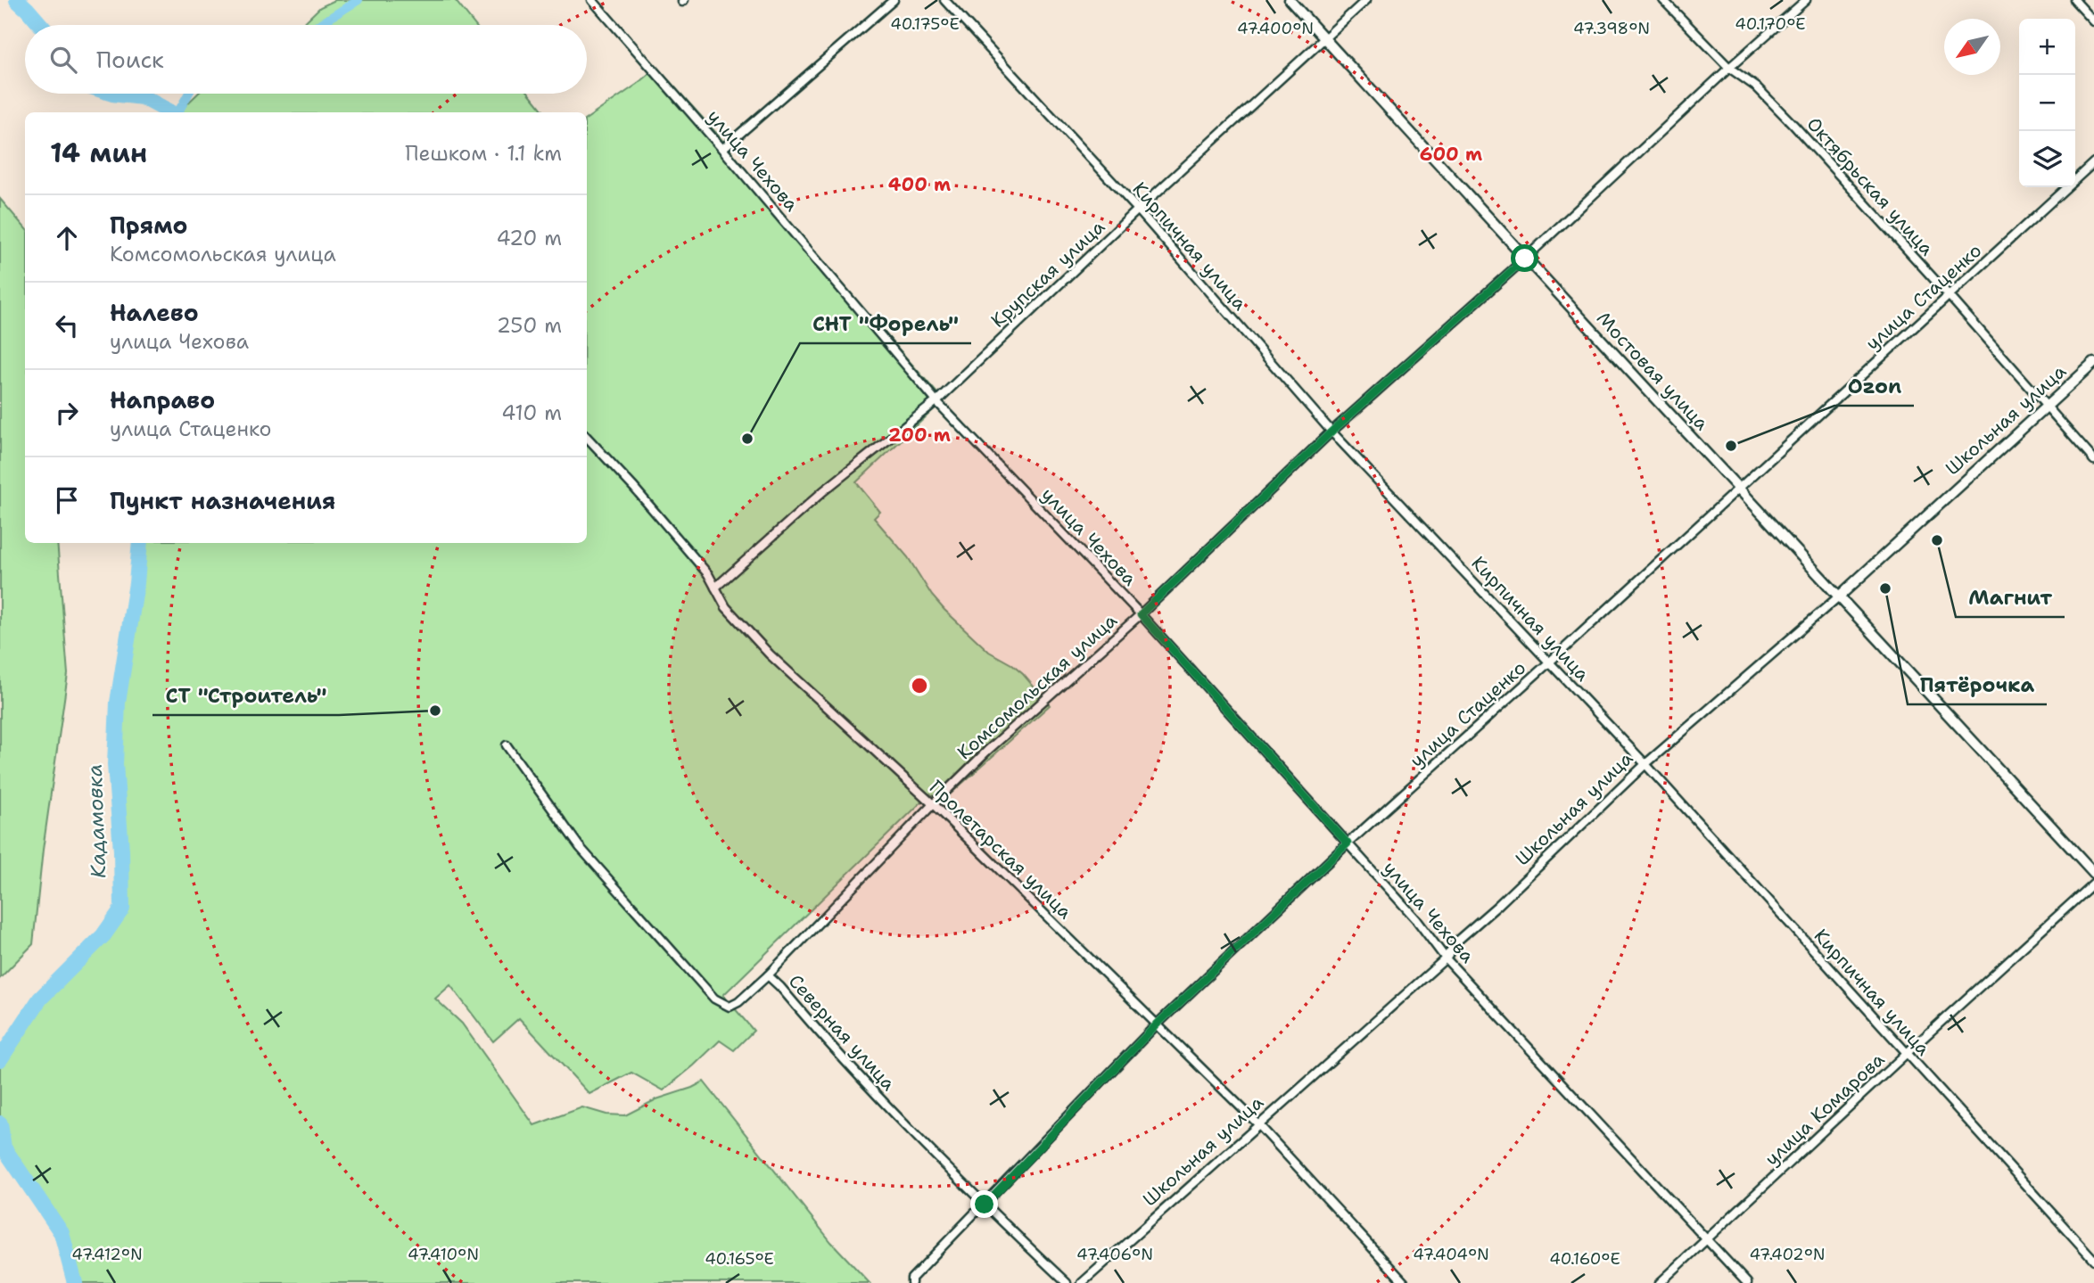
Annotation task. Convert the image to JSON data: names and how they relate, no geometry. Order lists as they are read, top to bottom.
{
  "streets": {
    "street": [
      "улица Чехова",
      "Октябрьская улица",
      "Кирпичная улица",
      "Крупская улица",
      "улица Стаценко",
      "Мостовая улица",
      "Школьная улица",
      "Комсомольская улица",
      "Пролетарская улица",
      "Северная улица",
      "улица Комарова"
    ]
  },
  "crossings": [
    ["улица Чехова", "Крупская улица"],
    ["улица Чехова", "улица Стаценко"],
    ["улица Чехова", "Школьная улица"],
    ["улица Чехова", "Комсомольская улица"],
    ["улица Чехова", "улица Комарова"],
    ["Октябрьская улица", "улица Стаценко"],
    ["Октябрьская улица", "Школьная улица"],
    ["Октябрьская улица", "Комсомольская улица"],
    ["Кирпичная улица", "Крупская улица"],
    ["Кирпичная улица", "улица Стаценко"],
    ["Кирпичная улица", "Школьная улица"],
    ["Кирпичная улица", "Комсомольская улица"],
    ["Кирпичная улица", "улица Комарова"],
    ["Крупская улица", "Мостовая улица"],
    ["Крупская улица", "Пролетарская улица"],
    ["улица Стаценко", "Мостовая улица"],
    ["улица Стаценко", "Пролетарская улица"],
    ["улица Стаценко", "Северная улица"],
    ["Мостовая улица", "Школьная улица"],
    ["Мостовая улица", "Комсомольская улица"],
    ["Школьная улица", "Пролетарская улица"],
    ["Комсомольская улица", "Пролетарская улица"],
    ["Комсомольская улица", "Северная улица"]
  ],
  "water": ["Кадамовка"],
  "places": [
    "СНТ \"Форель\"",
    "Ozon",
    "Магнит",
    "Пятёрочка",
    "СТ \"Строитель\""
  ],
  "north": "bottom left",
  "page": {
    "map_buttons": ["+", "−"],
    "search": "Поиск",
    "heading": ["14 мин", "Пешком · 1.1 km"],
    "list": [
      ["Прямо", "Комсомольская улица", "420 m"],
      ["Налево", "улица Чехова", "250 m"],
      ["Направо", "улица Стаценко", "410 m"],
      "Пункт назначения"
    ]
  },
  "coordinates": [
    "40.175°E",
    "40.170°E",
    "47.400°N",
    "47.398°N",
    "47.412°N",
    "47.410°N",
    "47.406°N",
    "47.404°N",
    "47.402°N",
    "40.165°E",
    "40.160°E"
  ],
  "rings": ["600 m", "400 m", "200 m"]
}
